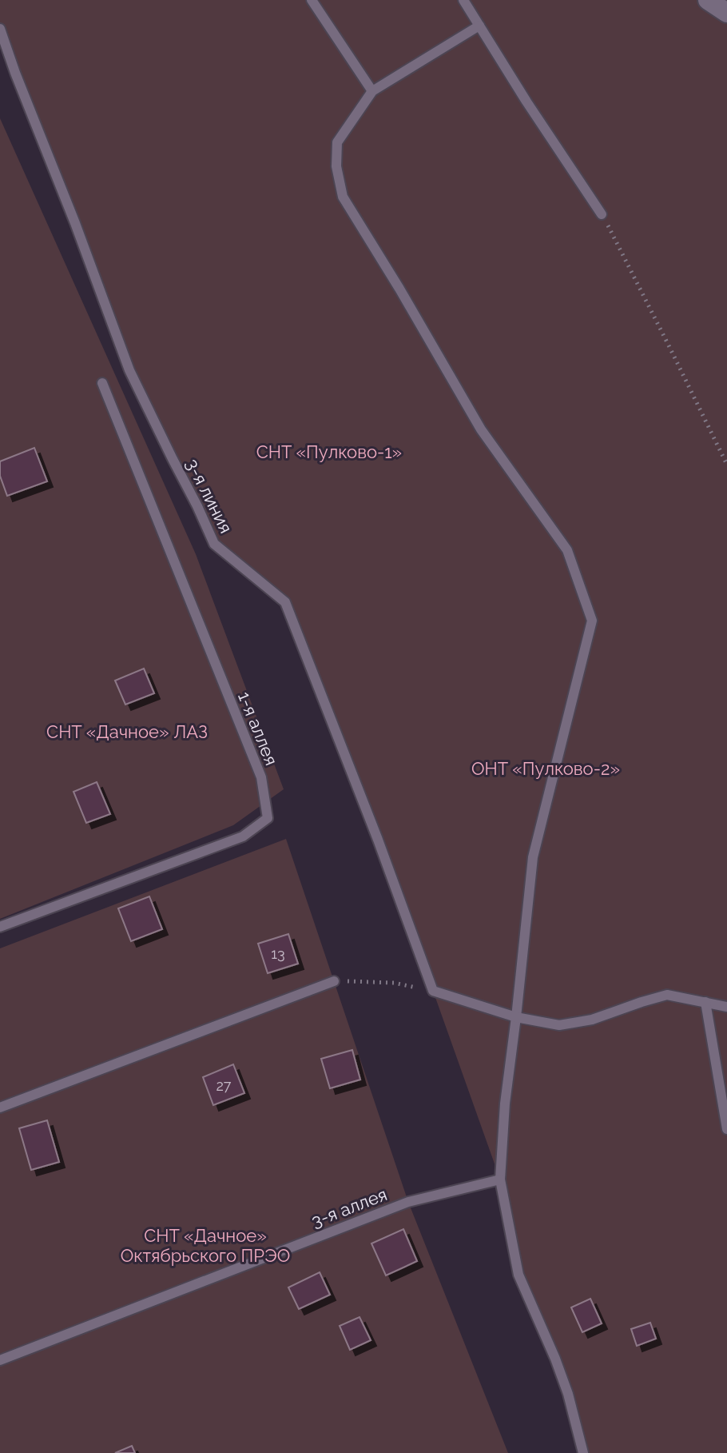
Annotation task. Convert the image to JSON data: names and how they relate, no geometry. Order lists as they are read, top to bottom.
{
  "streets": {
    "lane": ["3-я линия", "1-я аллея", "3-я аллея"]
  },
  "parks": [
    "СНТ «Пулково-1»",
    "СНТ «Дачное» ЛАЗ",
    "ОНТ «Пулково-2»",
    "СНТ «Дачное» Октябрьского ПРЭО"
  ],
  "house_numbers": ["13", "27"]
}
